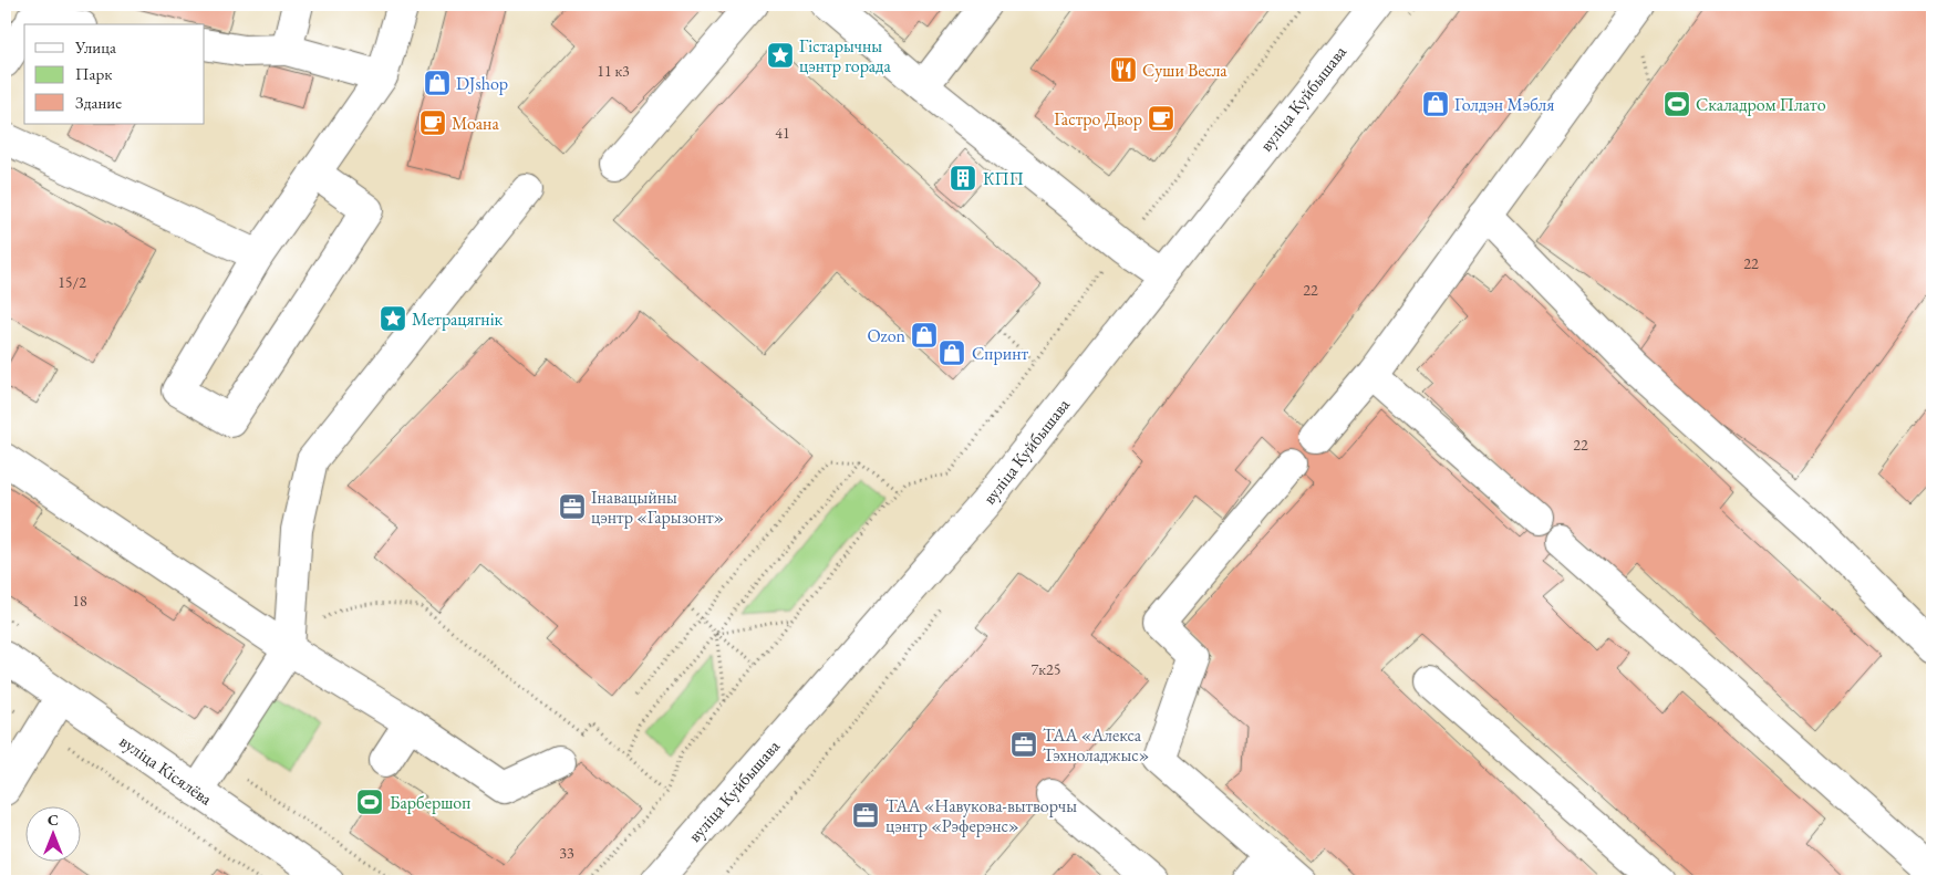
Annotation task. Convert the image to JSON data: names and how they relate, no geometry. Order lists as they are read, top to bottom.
{
  "streets": {
    "main road": ["вуліца Куйбышава", "вуліца Кісялёва"]
  },
  "places": {
    "place": ["Гістарычны цэнтр горада", "Метрацягнік"],
    "restaurant": ["Суши Весла"],
    "shop": [
      "DJshop",
      "Голдэн Мэбля",
      "Ozon",
      "Спринт"
    ],
    "sports": ["Скаладром Плато", "Барбершоп"],
    "cafe": ["Гастро Двор", "Моана"],
    "building": ["КПП"],
    "office": ["Інавацыйны цэнтр «Гарызонт»", "ТАА «Алекса Тэхноладжыс»", "ТАА «Навукова-вытворчы цэнтр «Рэферэнс»"]
  },
  "house_numbers": [
    "11 к3",
    "41",
    "22",
    "15/2",
    "22",
    "22",
    "18",
    "7к25",
    "33"
  ],
  "legend": ["Улица", "Парк", "Здание"],
  "north": "top"
}
